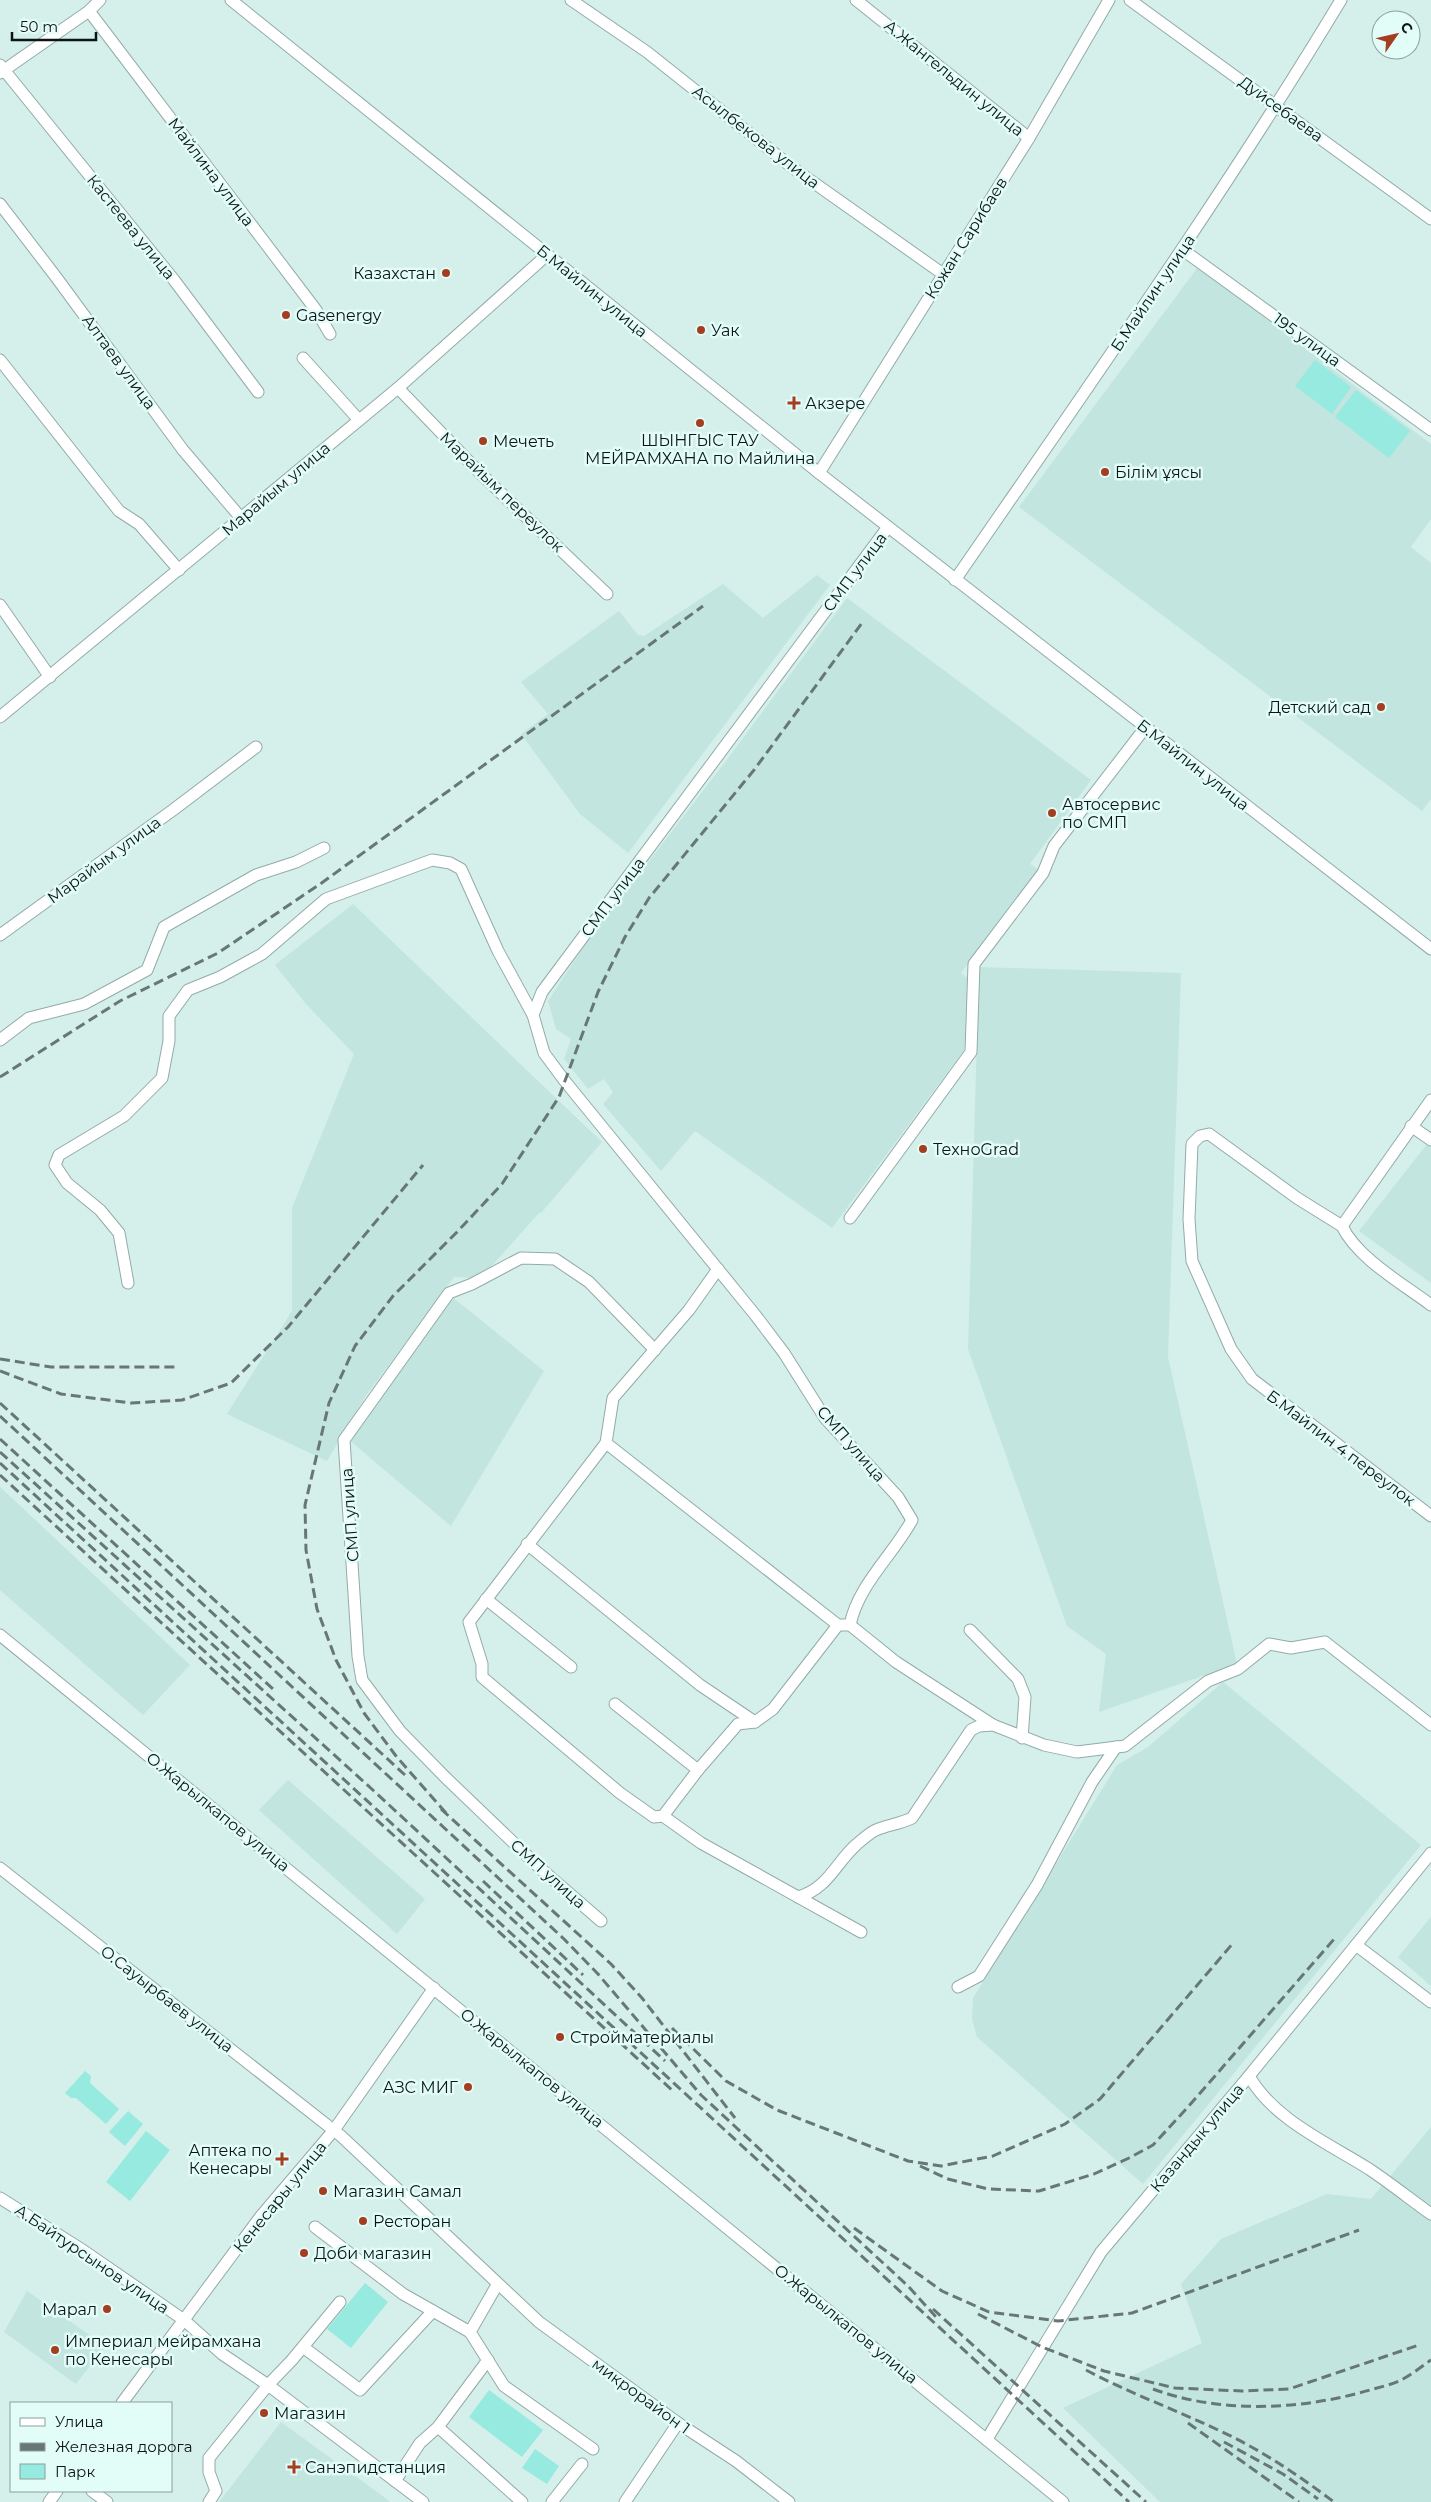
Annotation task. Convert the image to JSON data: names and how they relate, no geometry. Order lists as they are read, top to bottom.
{
  "streets": {
    "street": [
      "А.Жангельдин улица",
      "Дуйсебаева",
      "Асылбекова улица",
      "Майлина улица",
      "Кастеева улица",
      "Кожан Сарибаев",
      "Б.Майлин улица",
      "195 улица",
      "Алтаев улица",
      "Марайым улица",
      "Марайым переулок",
      "СМП улица",
      "Б.Майлин 4 переулок",
      "О.Жарылкапов улица",
      "О.Сауырбаев улица",
      "Казандык улица",
      "Кенесары улица",
      "А.Байтурсынов улица",
      "микрорайон 1"
    ]
  },
  "crossings": [
    ["А.Жангельдин улица", "Кожан Сарибаев"],
    ["Дуйсебаева", "Б.Майлин улица"],
    ["Асылбекова улица", "Кожан Сарибаев"],
    ["Кожан Сарибаев", "Б.Майлин улица"],
    ["Б.Майлин улица", "195 улица"],
    ["Б.Майлин улица", "Марайым улица"],
    ["Б.Майлин улица", "СМП улица"],
    ["Алтаев улица", "Марайым улица"],
    ["Марайым улица", "Марайым переулок"],
    ["О.Жарылкапов улица", "Казандык улица"],
    ["О.Жарылкапов улица", "Кенесары улица"],
    ["О.Сауырбаев улица", "Кенесары улица"],
    ["О.Сауырбаев улица", "микрорайон 1"],
    ["Кенесары улица", "А.Байтурсынов улица"],
    ["Кенесары улица", "микрорайон 1"]
  ],
  "places": {
    "other": [
      "Казахстан",
      "Gasenergy",
      "Уак",
      "ШЫНГЫС ТАУ МЕЙРАМХАНА по Майлина",
      "Мечеть",
      "Білім ұясы",
      "Детский сад",
      "Автосервис по СМП",
      "ТехноGrad",
      "Стройматериалы",
      "АЗС МИГ",
      "Магазин Самал",
      "Ресторан",
      "Доби магазин",
      "Марал",
      "Империал мейрамхана по Кенесары",
      "Магазин"
    ],
    "health": ["Акзере", "Аптека по Кенесары", "Санэпидстанция"]
  },
  "legend": ["Улица", "Железная дорога", "Парк"],
  "scale_bar": "50 m",
  "north": "top right"
}
